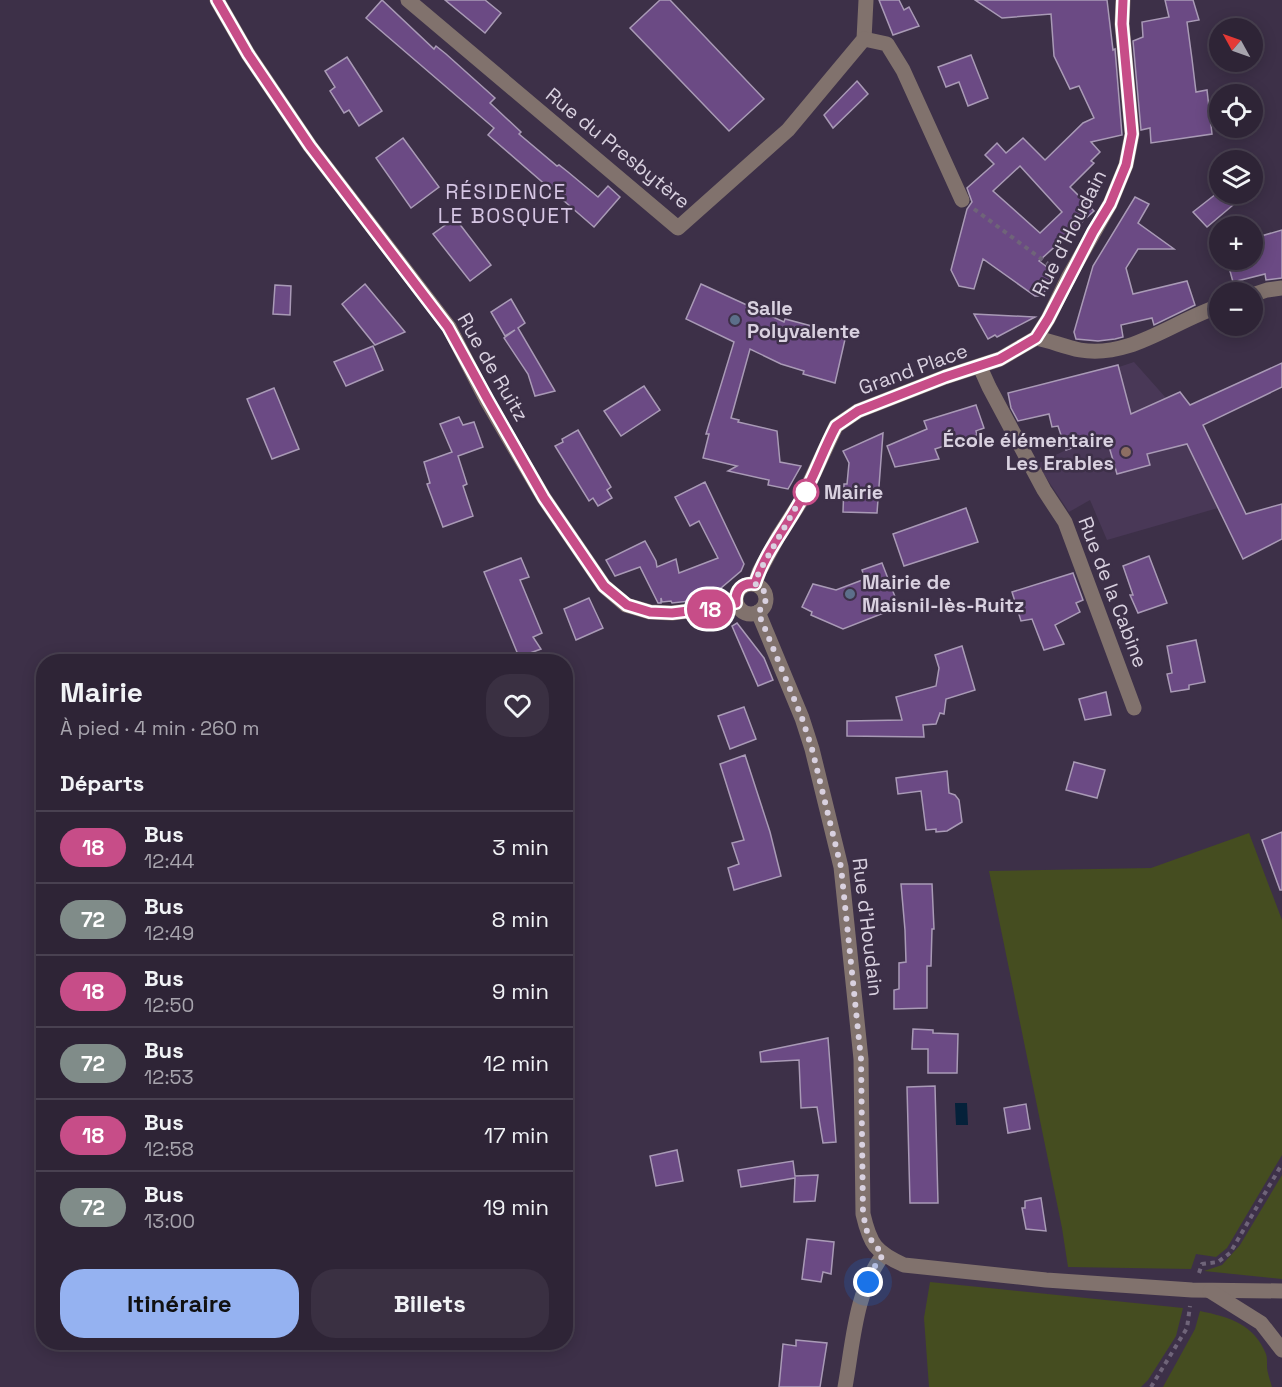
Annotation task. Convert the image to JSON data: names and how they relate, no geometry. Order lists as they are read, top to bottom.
{
  "streets": {
    "street": [
      "Rue du Presbytère",
      "Rue d'Houdain",
      "Rue de Ruitz",
      "Grand Place",
      "Rue de la Cabine"
    ]
  },
  "crossings": [
    ["Rue d'Houdain", "Rue de Ruitz"],
    ["Rue d'Houdain", "Grand Place"],
    ["Rue de Ruitz", "Grand Place"],
    ["Grand Place", "Rue de la Cabine"]
  ],
  "districts": ["RÉSIDENCE LE BOSQUET"],
  "places": [
    "Salle Polyvalente",
    "École élémentaire Les Erables",
    "Mairie",
    "Mairie de Maisnil-lès-Ruitz"
  ],
  "lines": ["bus line 18"],
  "north": "top left",
  "page": {
    "on_map": "18",
    "map_buttons": ["+", "−"],
    "heading": [
      ["Mairie", "À pied · 4 min · 260 m"],
      "Départs"
    ],
    "list": [
      {
        "mark": "18",
        "name": "Bus",
        "note": "12:44",
        "value": "3 min"
      },
      {
        "mark": "72",
        "name": "Bus",
        "note": "12:49",
        "value": "8 min"
      },
      {
        "mark": "18",
        "name": "Bus",
        "note": "12:50",
        "value": "9 min"
      },
      {
        "mark": "72",
        "name": "Bus",
        "note": "12:53",
        "value": "12 min"
      },
      {
        "mark": "18",
        "name": "Bus",
        "note": "12:58",
        "value": "17 min"
      },
      {
        "mark": "72",
        "name": "Bus",
        "note": "13:00",
        "value": "19 min"
      }
    ],
    "buttons": ["Itinéraire", "Billets"]
  }
}
